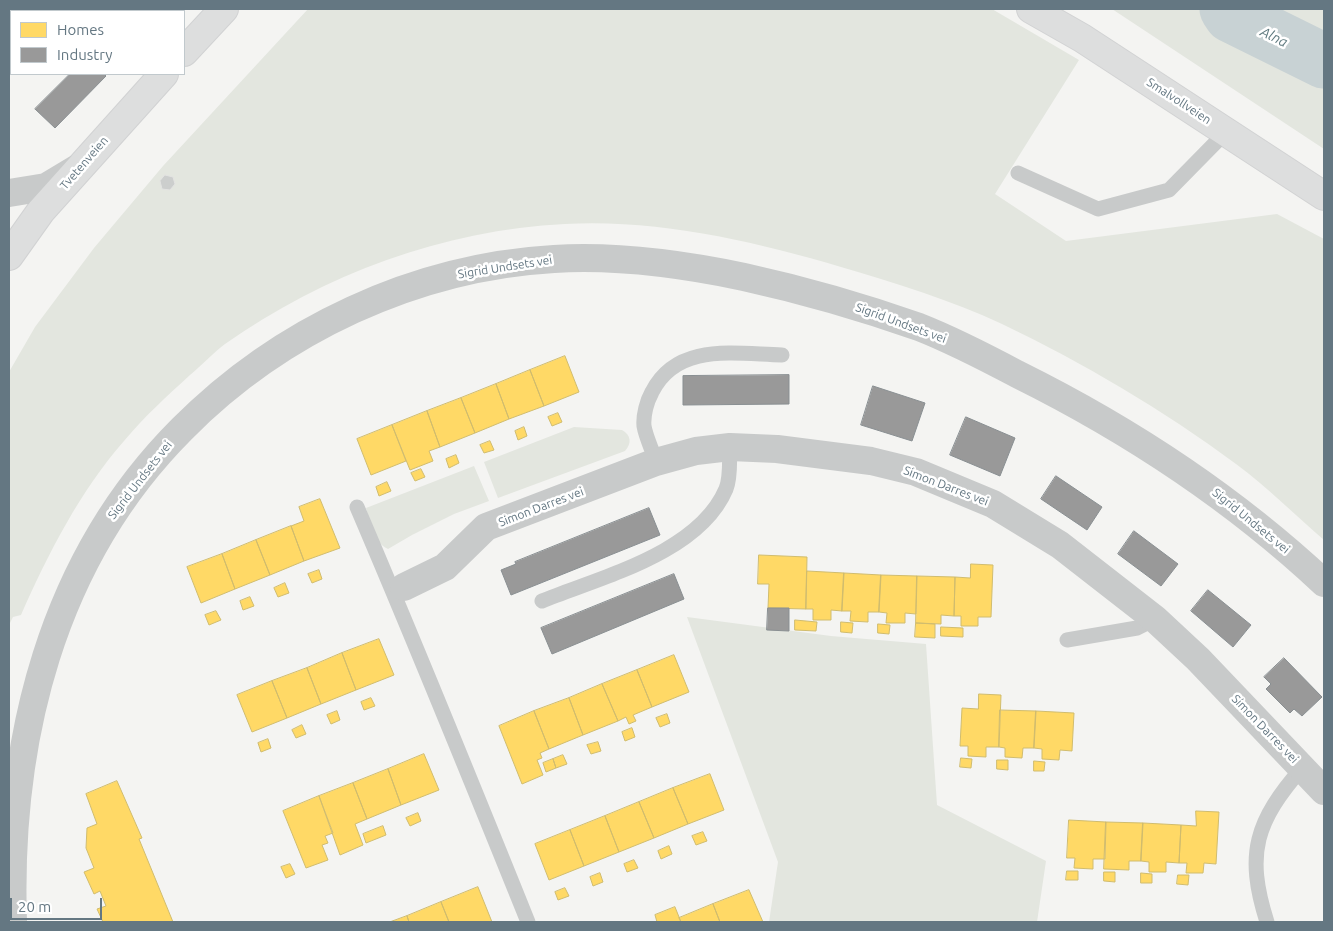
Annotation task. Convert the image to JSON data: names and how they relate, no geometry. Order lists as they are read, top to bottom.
{
  "streets": {
    "street": [
      "Smalvollveien",
      "Tvetenveien",
      "Sigrid Undsets vei",
      "Simon Darres vei"
    ]
  },
  "water": ["Alna"],
  "legend": ["Homes", "Industry"],
  "scale_bar": "20 m"
}
